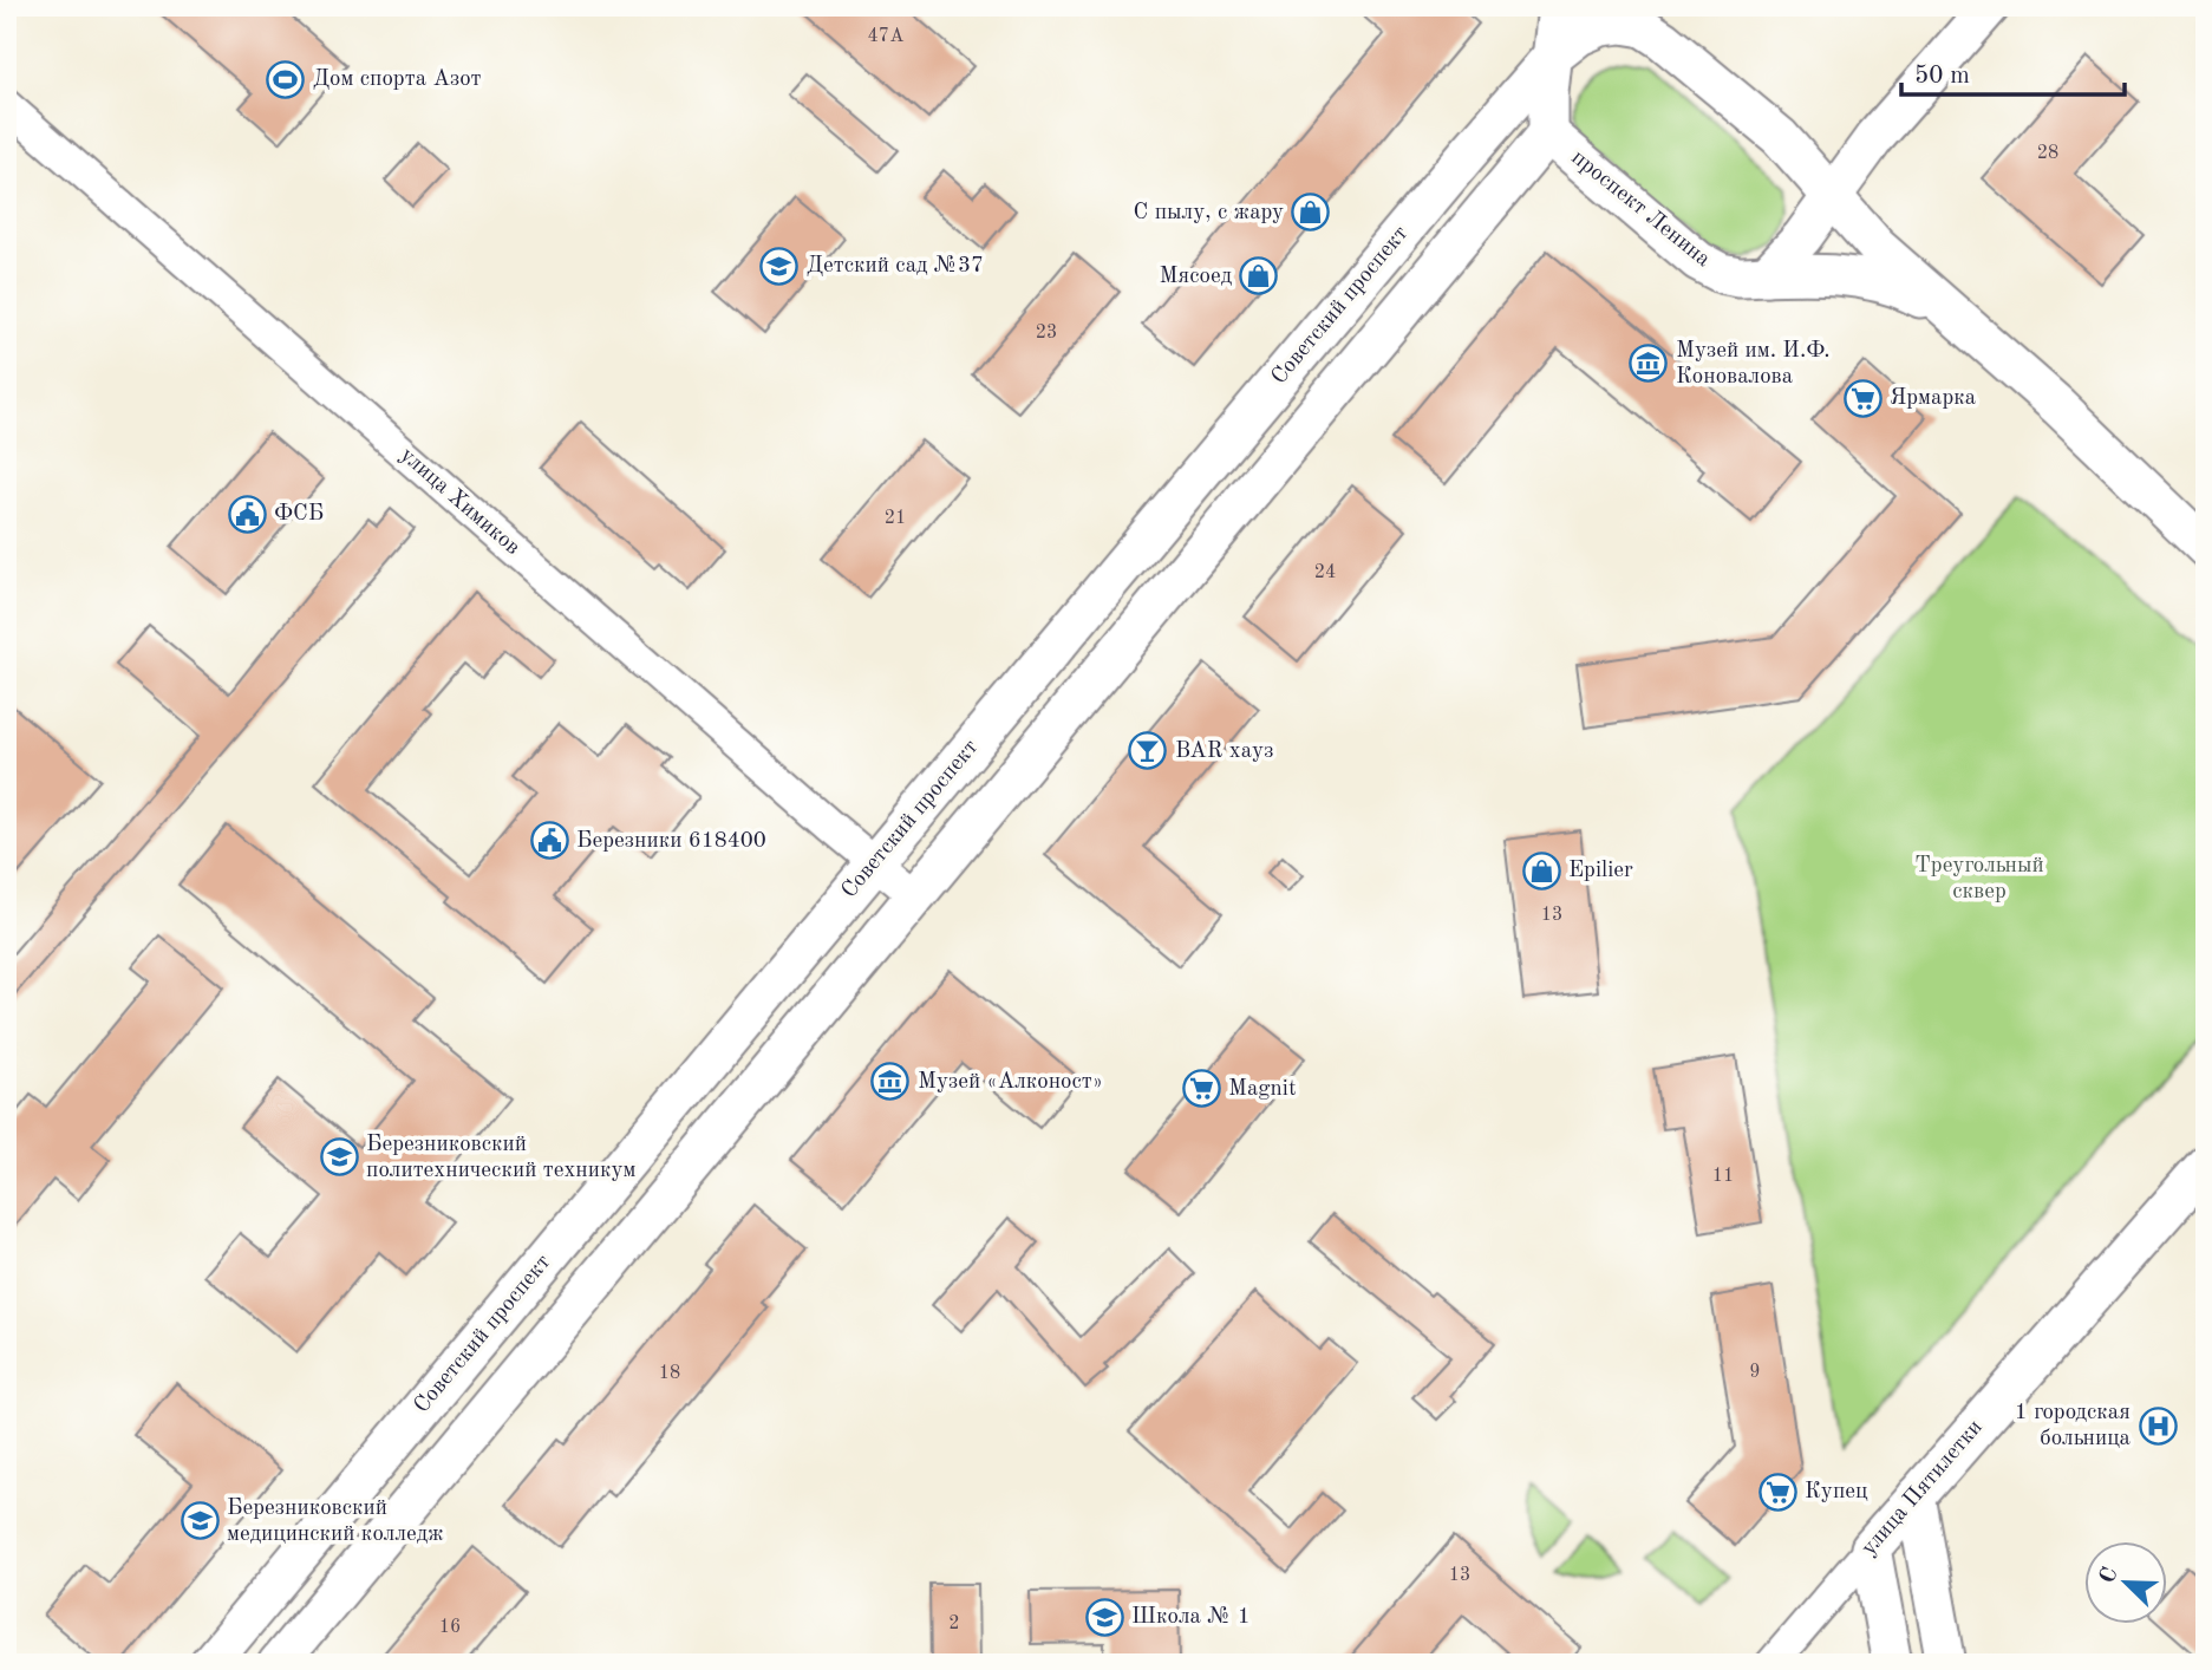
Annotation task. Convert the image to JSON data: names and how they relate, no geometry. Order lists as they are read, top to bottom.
{
  "streets": {
    "main road": ["проспект Ленина", "Советский проспект", "улица Пятилетки"],
    "street": ["улица Химиков"]
  },
  "crossings": [
    ["проспект Ленина", "Советский проспект"],
    ["Советский проспект", "улица Химиков"]
  ],
  "parks": ["Треугольный сквер"],
  "places": {
    "sports": ["Дом спорта Азот"],
    "shop": ["С пылу, с жару", "Мясоед", "Epilier"],
    "school or university": [
      "Детский сад №37",
      "Березниковский политехнический техникум",
      "Березниковский медицинский колледж",
      "Школа № 1"
    ],
    "museum": ["Музей им. И.Ф. Коновалова", "Музей «Алконост»"],
    "supermarket": ["Ярмарка", "Magnit", "Купец"],
    "public building": ["ФСБ", "Березники 618400"],
    "bar": ["BAR хауз"],
    "hospital": ["1 городская больница"]
  },
  "house_numbers": [
    "47А",
    "28",
    "23",
    "21",
    "24",
    "13",
    "11",
    "9",
    "18",
    "13",
    "2",
    "16"
  ],
  "scale_bar": "50 m",
  "north": "top left"
}
